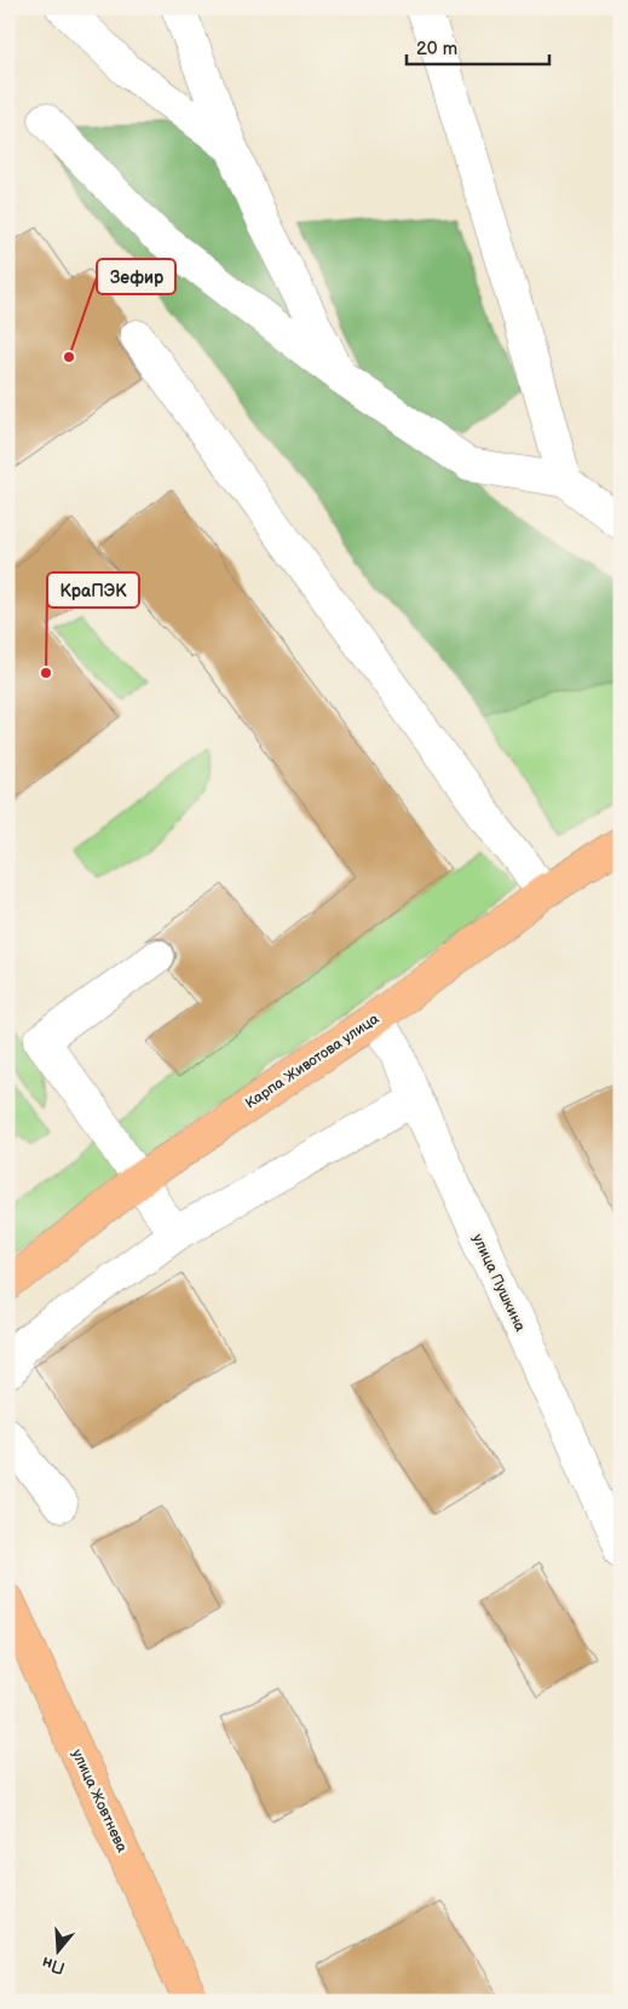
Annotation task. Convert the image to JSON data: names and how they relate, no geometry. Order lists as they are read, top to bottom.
{
  "streets": {
    "main road": ["Карпа Животова улица", "улица Жовтнева"],
    "street": ["улица Пушкина"]
  },
  "crossings": [
    ["Карпа Животова улица", "улица Пушкина"]
  ],
  "places": ["Зефир", "КраПЭК"],
  "scale_bar": "20 m",
  "north": "bottom"
}
